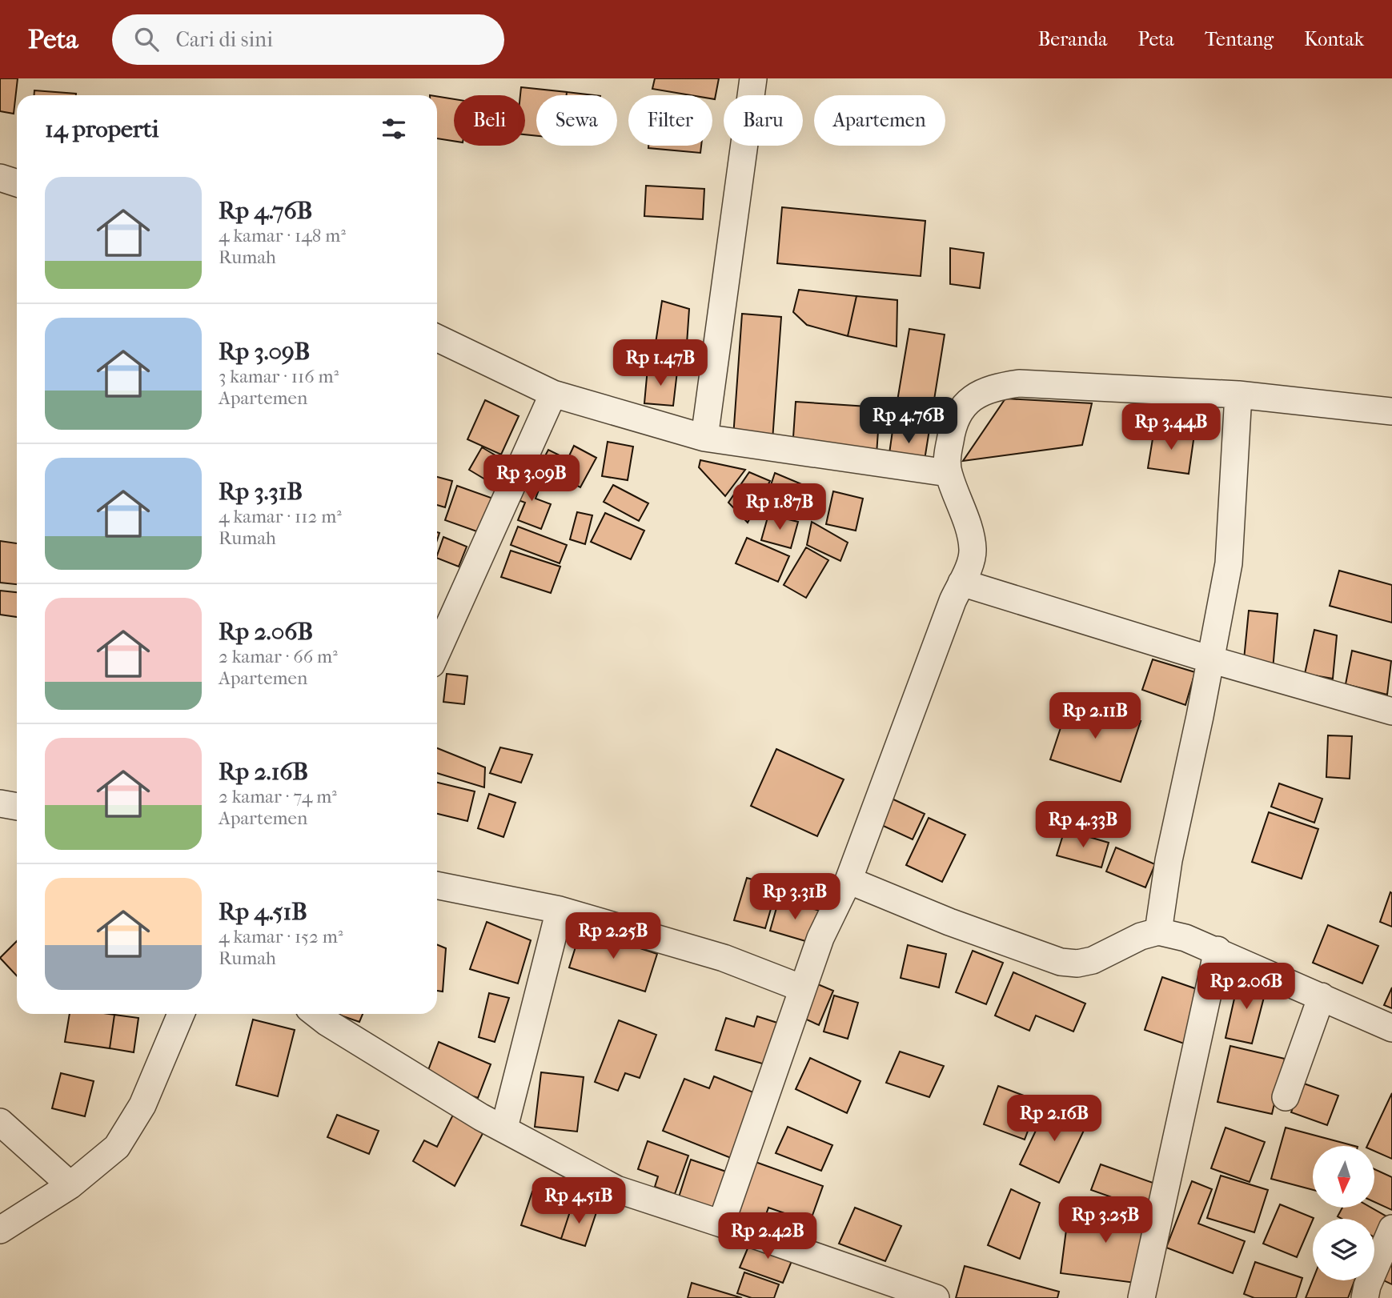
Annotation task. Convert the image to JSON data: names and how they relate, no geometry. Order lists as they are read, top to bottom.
{
  "north": "bottom",
  "page": {
    "header": "Peta",
    "search": "Cari di sini",
    "nav": [
      "Beranda",
      "Peta",
      "Tentang",
      "Kontak"
    ],
    "chip": [
      "Beli",
      "Sewa",
      "Filter",
      "Baru",
      "Apartemen"
    ],
    "heading": "14 properti",
    "list": [
      {
        "name": "Rp 4.76B",
        "note": "4 kamar · 148 m² · Rumah"
      },
      {
        "name": "Rp 3.09B",
        "note": "3 kamar · 116 m² · Apartemen"
      },
      {
        "name": "Rp 3.31B",
        "note": "4 kamar · 112 m² · Rumah"
      },
      {
        "name": "Rp 2.06B",
        "note": "2 kamar · 66 m² · Apartemen"
      },
      {
        "name": "Rp 2.16B",
        "note": "2 kamar · 74 m² · Apartemen"
      },
      {
        "name": "Rp 4.51B",
        "note": "4 kamar · 152 m² · Rumah"
      }
    ],
    "price": [
      "Rp 1.47B",
      "Rp 4.76B",
      "Rp 3.44B",
      "Rp 3.09B",
      "Rp 1.87B",
      "Rp 2.11B",
      "Rp 4.33B",
      "Rp 3.31B",
      "Rp 2.25B",
      "Rp 2.06B",
      "Rp 2.16B",
      "Rp 4.51B",
      "Rp 3.25B",
      "Rp 2.42B"
    ]
  }
}
